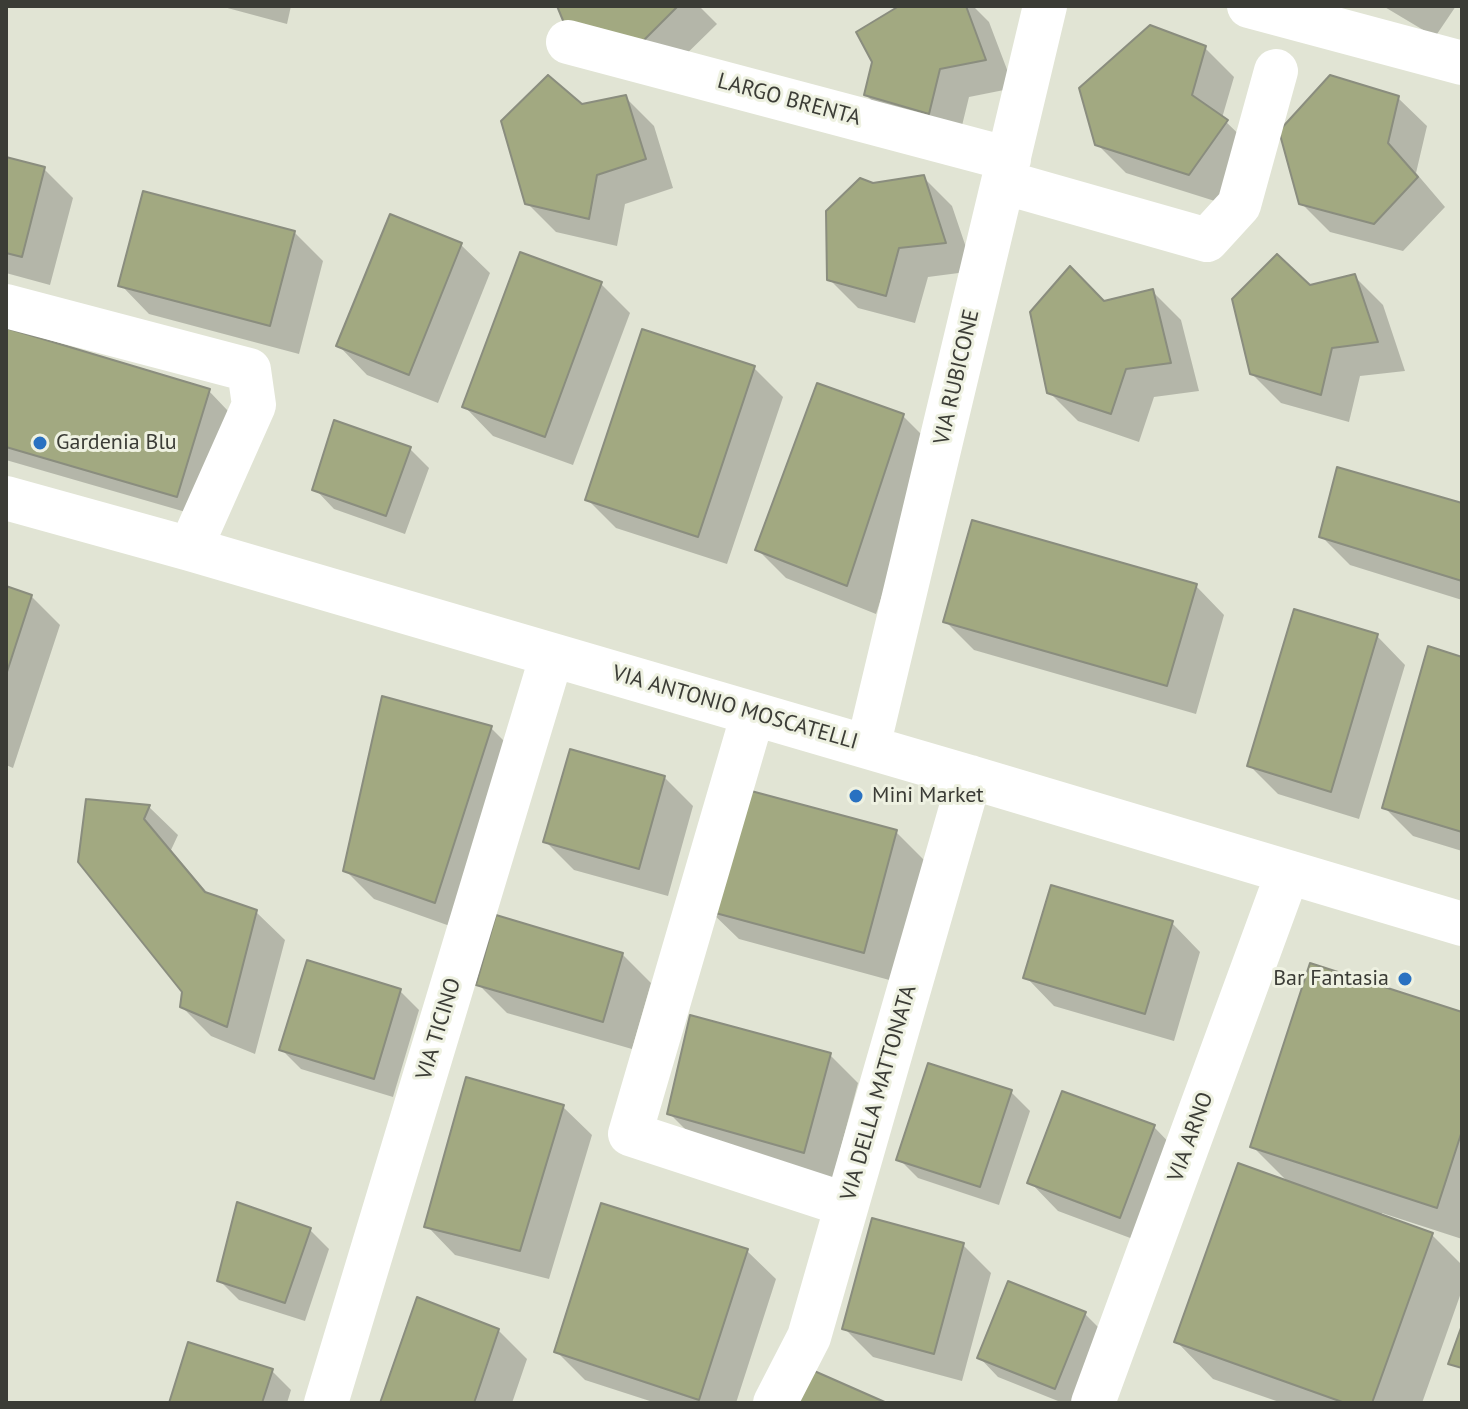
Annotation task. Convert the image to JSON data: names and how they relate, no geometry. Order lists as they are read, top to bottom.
{
  "streets": {
    "street": [
      "LARGO BRENTA",
      "VIA RUBICONE",
      "VIA ANTONIO MOSCATELLI",
      "VIA TICINO",
      "VIA DELLA MATTONATA",
      "VIA ARNO"
    ]
  },
  "crossings": [
    ["LARGO BRENTA", "VIA RUBICONE"],
    ["VIA RUBICONE", "VIA ANTONIO MOSCATELLI"],
    ["VIA ANTONIO MOSCATELLI", "VIA TICINO"],
    ["VIA ANTONIO MOSCATELLI", "VIA DELLA MATTONATA"],
    ["VIA ANTONIO MOSCATELLI", "VIA ARNO"]
  ],
  "places": ["Gardenia Blu", "Mini Market", "Bar Fantasia"]
}
